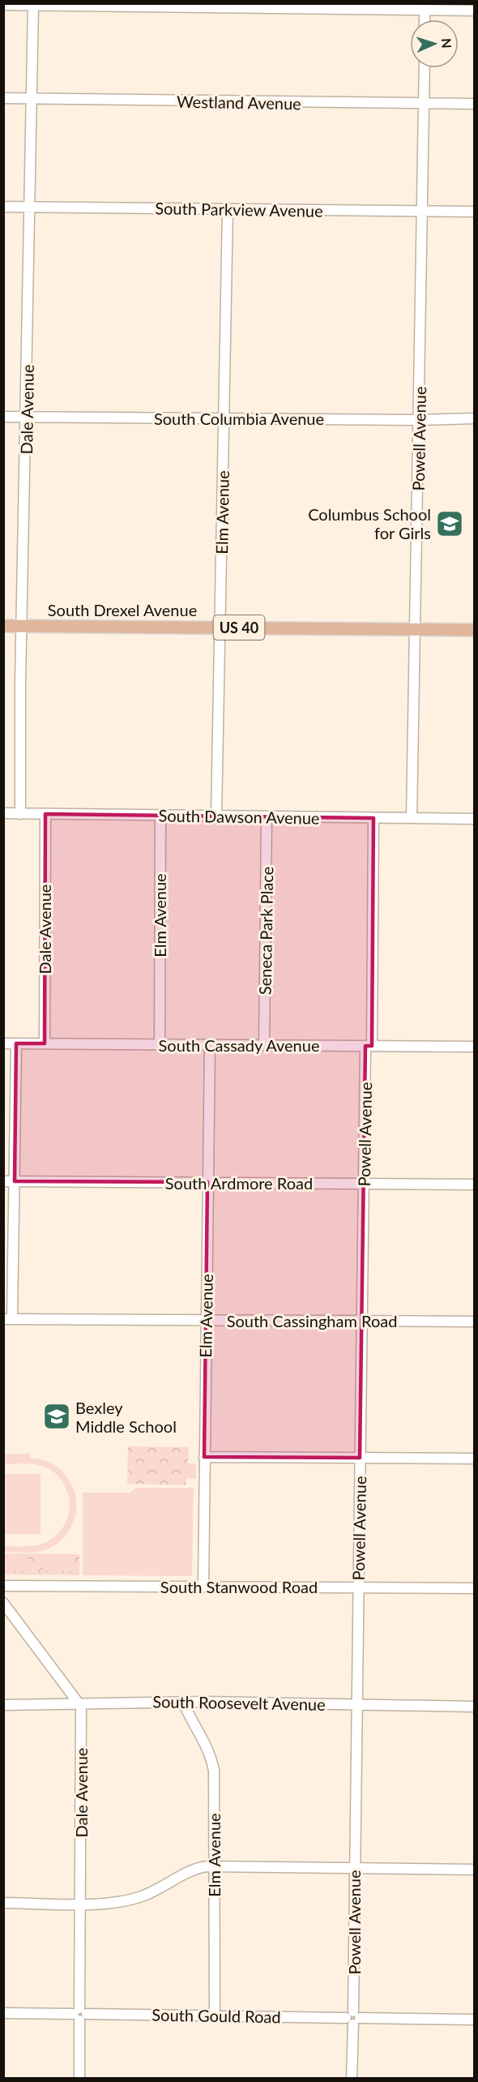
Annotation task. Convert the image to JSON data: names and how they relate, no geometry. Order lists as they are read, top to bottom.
{
  "streets": {
    "main road": ["South Drexel Avenue", "US 40"],
    "street": [
      "Westland Avenue",
      "South Parkview Avenue",
      "Dale Avenue",
      "South Columbia Avenue",
      "Powell Avenue",
      "Elm Avenue",
      "South Dawson Avenue",
      "Seneca Park Place",
      "South Cassady Avenue",
      "South Ardmore Road",
      "South Cassingham Road",
      "South Stanwood Road",
      "South Roosevelt Avenue",
      "South Gould Road"
    ]
  },
  "crossings": [
    ["Westland Avenue", "Dale Avenue"],
    ["Westland Avenue", "Powell Avenue"],
    ["South Parkview Avenue", "Dale Avenue"],
    ["South Parkview Avenue", "Powell Avenue"],
    ["South Parkview Avenue", "Elm Avenue"],
    ["Dale Avenue", "South Columbia Avenue"],
    ["Dale Avenue", "South Drexel Avenue"],
    ["Dale Avenue", "South Dawson Avenue"],
    ["Dale Avenue", "South Cassady Avenue"],
    ["Dale Avenue", "South Roosevelt Avenue"],
    ["Dale Avenue", "South Gould Road"],
    ["South Columbia Avenue", "Powell Avenue"],
    ["South Columbia Avenue", "Elm Avenue"],
    ["Powell Avenue", "South Drexel Avenue"],
    ["Powell Avenue", "South Dawson Avenue"],
    ["Powell Avenue", "South Cassady Avenue"],
    ["Powell Avenue", "South Ardmore Road"],
    ["Powell Avenue", "South Cassingham Road"],
    ["Powell Avenue", "South Stanwood Road"],
    ["Powell Avenue", "South Roosevelt Avenue"],
    ["Powell Avenue", "South Gould Road"],
    ["Elm Avenue", "South Drexel Avenue"],
    ["Elm Avenue", "South Dawson Avenue"],
    ["Elm Avenue", "South Cassady Avenue"],
    ["Elm Avenue", "South Ardmore Road"],
    ["Elm Avenue", "South Cassingham Road"],
    ["Elm Avenue", "South Stanwood Road"],
    ["Elm Avenue", "South Roosevelt Avenue"],
    ["Elm Avenue", "South Gould Road"],
    ["South Dawson Avenue", "Seneca Park Place"],
    ["Seneca Park Place", "South Cassady Avenue"]
  ],
  "places": {
    "school or university": ["Columbus School for Girls", "Bexley Middle School"]
  },
  "north": "right"
}
